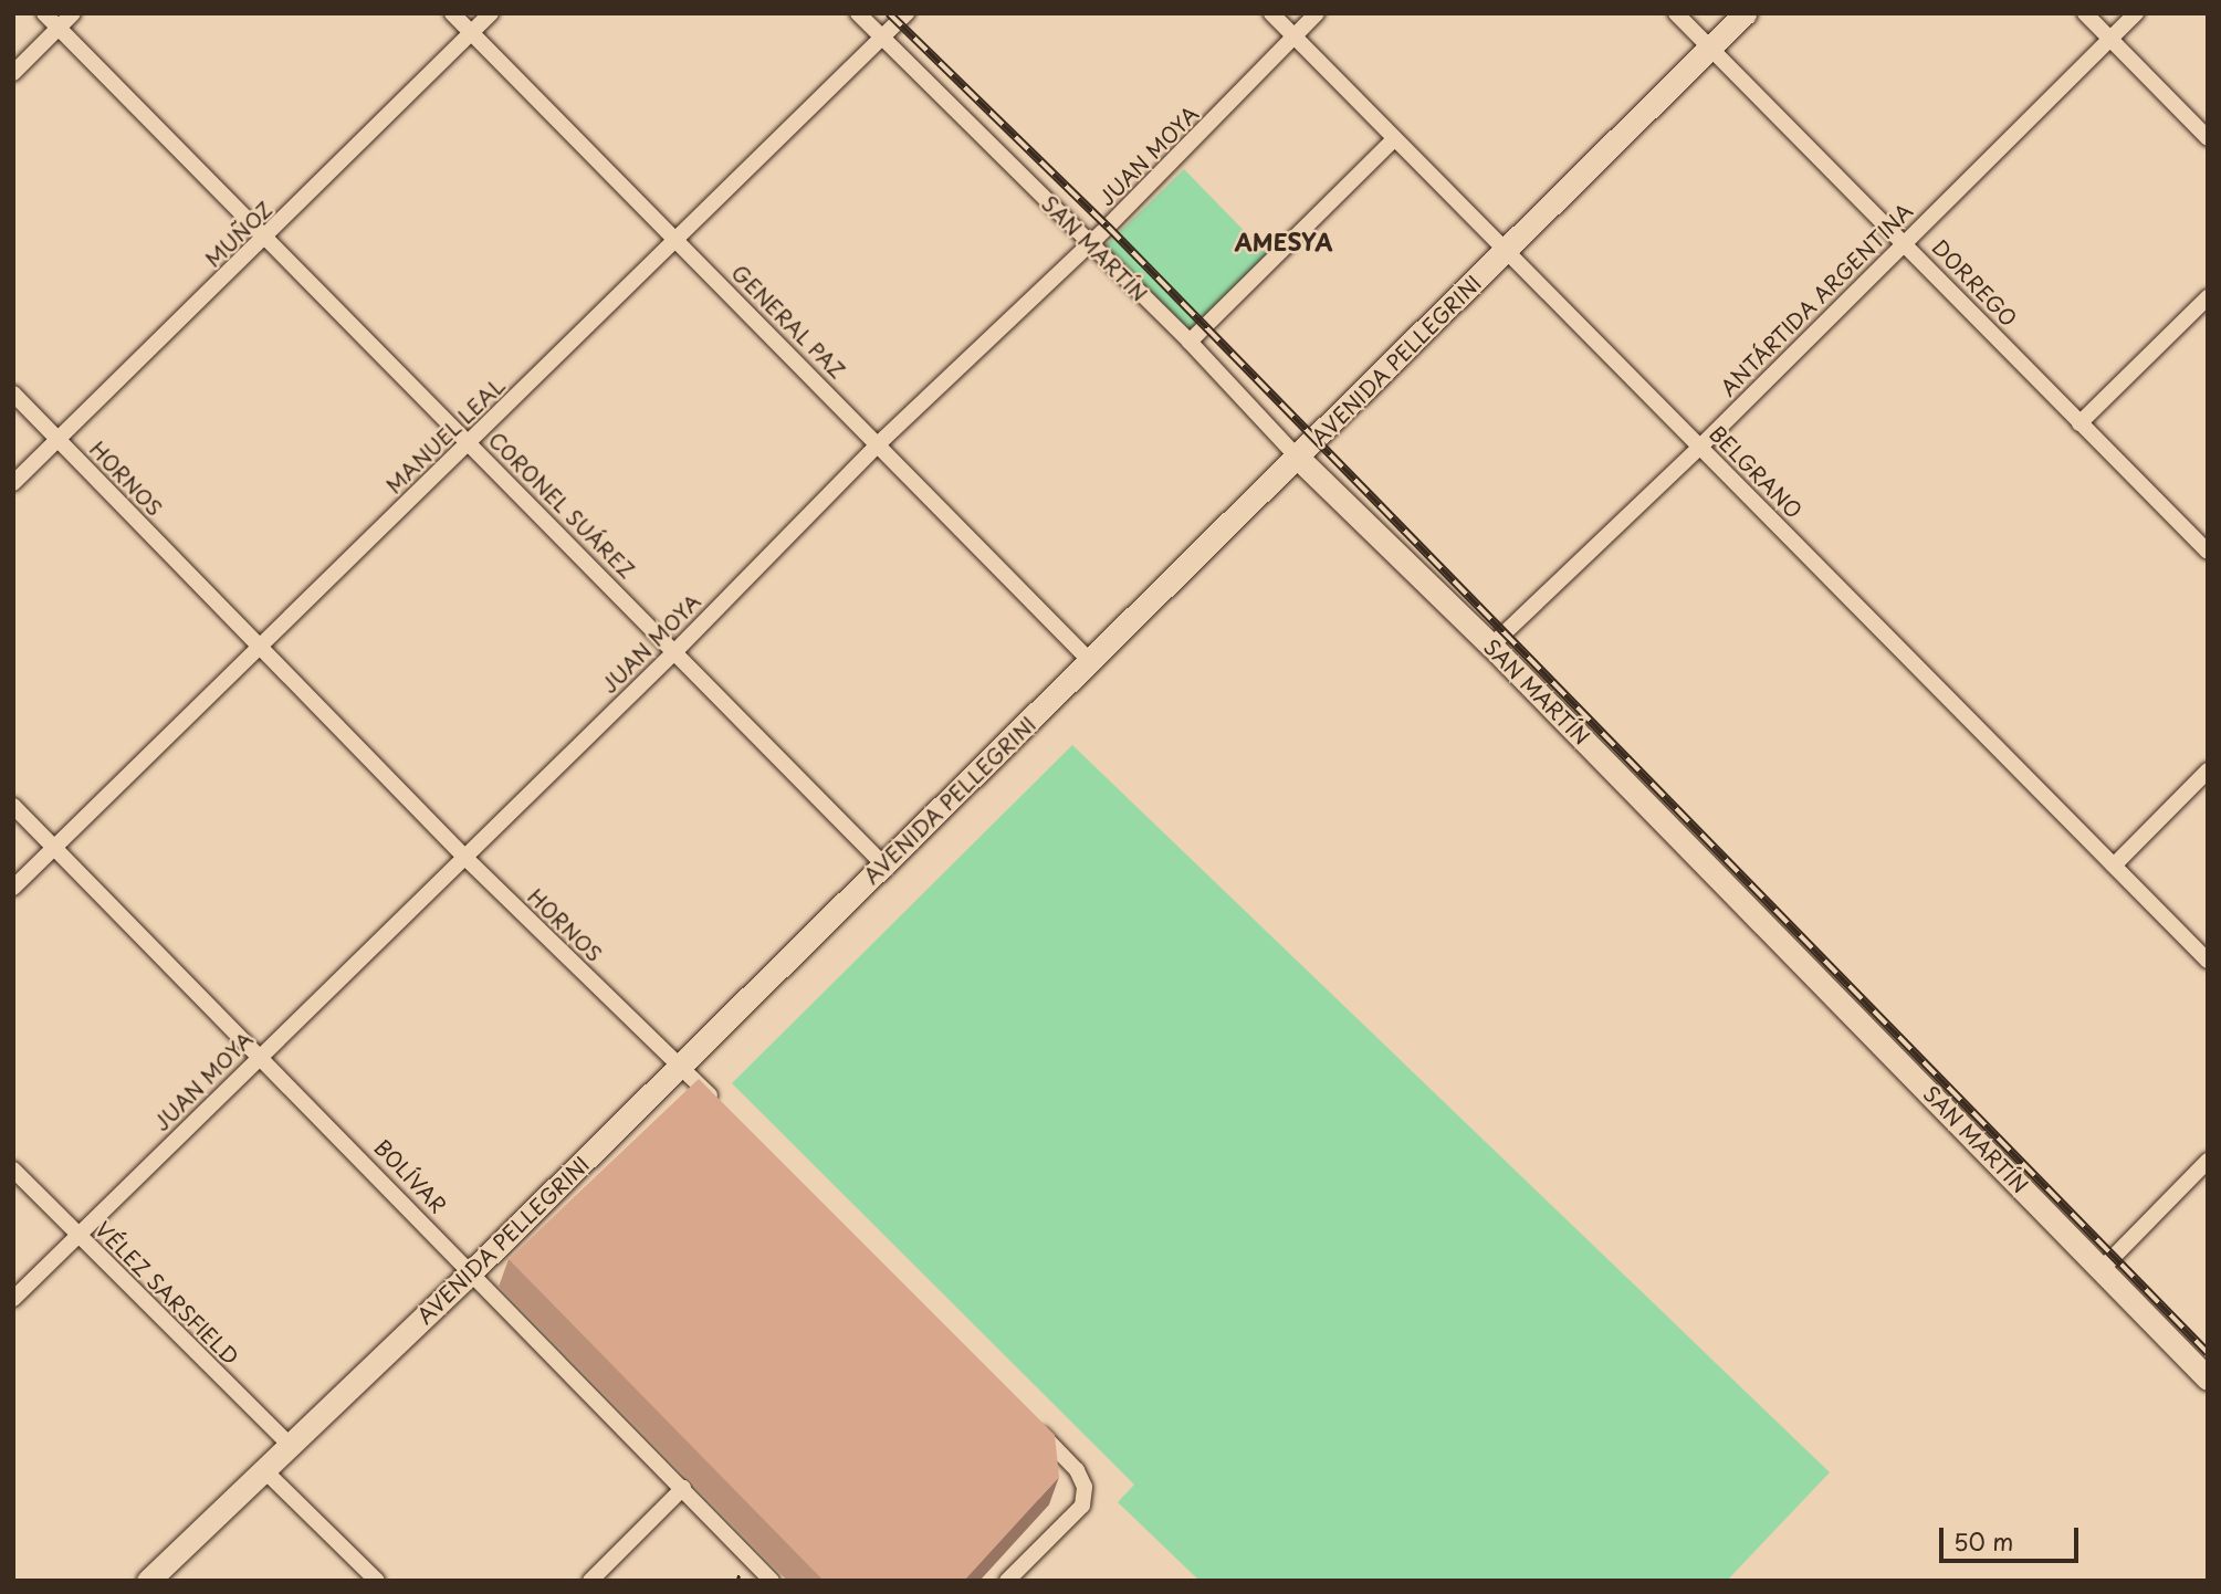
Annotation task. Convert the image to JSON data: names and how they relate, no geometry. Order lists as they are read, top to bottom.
{
  "streets": {
    "main road": ["SAN MARTÍN", "AVENIDA PELLEGRINI"],
    "street": [
      "JUAN MOYA",
      "MUÑOZ",
      "DORREGO",
      "ANTÁRTIDA ARGENTINA",
      "GENERAL PAZ",
      "MANUEL LEAL",
      "BELGRANO",
      "HORNOS",
      "CORONEL SUÁREZ",
      "BOLÍVAR",
      "VÉLEZ SARSFIELD"
    ]
  },
  "crossings": [
    ["JUAN MOYA", "SAN MARTÍN"],
    ["JUAN MOYA", "GENERAL PAZ"],
    ["JUAN MOYA", "BELGRANO"],
    ["JUAN MOYA", "HORNOS"],
    ["JUAN MOYA", "CORONEL SUÁREZ"],
    ["JUAN MOYA", "BOLÍVAR"],
    ["JUAN MOYA", "VÉLEZ SARSFIELD"],
    ["MUÑOZ", "GENERAL PAZ"],
    ["MUÑOZ", "HORNOS"],
    ["MUÑOZ", "CORONEL SUÁREZ"],
    ["SAN MARTÍN", "ANTÁRTIDA ARGENTINA"],
    ["SAN MARTÍN", "AVENIDA PELLEGRINI"],
    ["SAN MARTÍN", "MANUEL LEAL"],
    ["DORREGO", "ANTÁRTIDA ARGENTINA"],
    ["DORREGO", "AVENIDA PELLEGRINI"],
    ["ANTÁRTIDA ARGENTINA", "BELGRANO"],
    ["GENERAL PAZ", "AVENIDA PELLEGRINI"],
    ["GENERAL PAZ", "MANUEL LEAL"],
    ["AVENIDA PELLEGRINI", "BELGRANO"],
    ["AVENIDA PELLEGRINI", "HORNOS"],
    ["AVENIDA PELLEGRINI", "CORONEL SUÁREZ"],
    ["AVENIDA PELLEGRINI", "BOLÍVAR"],
    ["AVENIDA PELLEGRINI", "VÉLEZ SARSFIELD"],
    ["MANUEL LEAL", "HORNOS"],
    ["MANUEL LEAL", "CORONEL SUÁREZ"],
    ["MANUEL LEAL", "BOLÍVAR"]
  ],
  "districts": ["AMESYA"],
  "scale_bar": "50 m"
}
